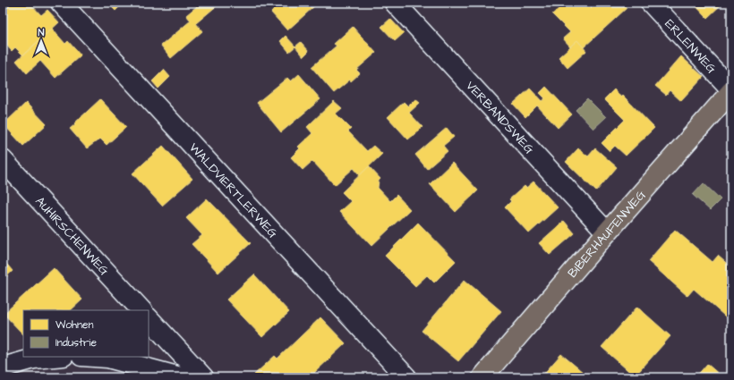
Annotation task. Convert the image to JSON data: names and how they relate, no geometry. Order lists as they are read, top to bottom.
{
  "streets": {
    "main road": ["BIBERHAUFENWEG"],
    "street": [
      "ERLENWEG",
      "VERBANDSWEG",
      "WALDVIERTLERWEG",
      "AUHIRSCHENWEG"
    ]
  },
  "crossings": [
    ["ERLENWEG", "BIBERHAUFENWEG"],
    ["VERBANDSWEG", "BIBERHAUFENWEG"]
  ],
  "legend": ["Wohnen", "Industrie"],
  "north": "top"
}
